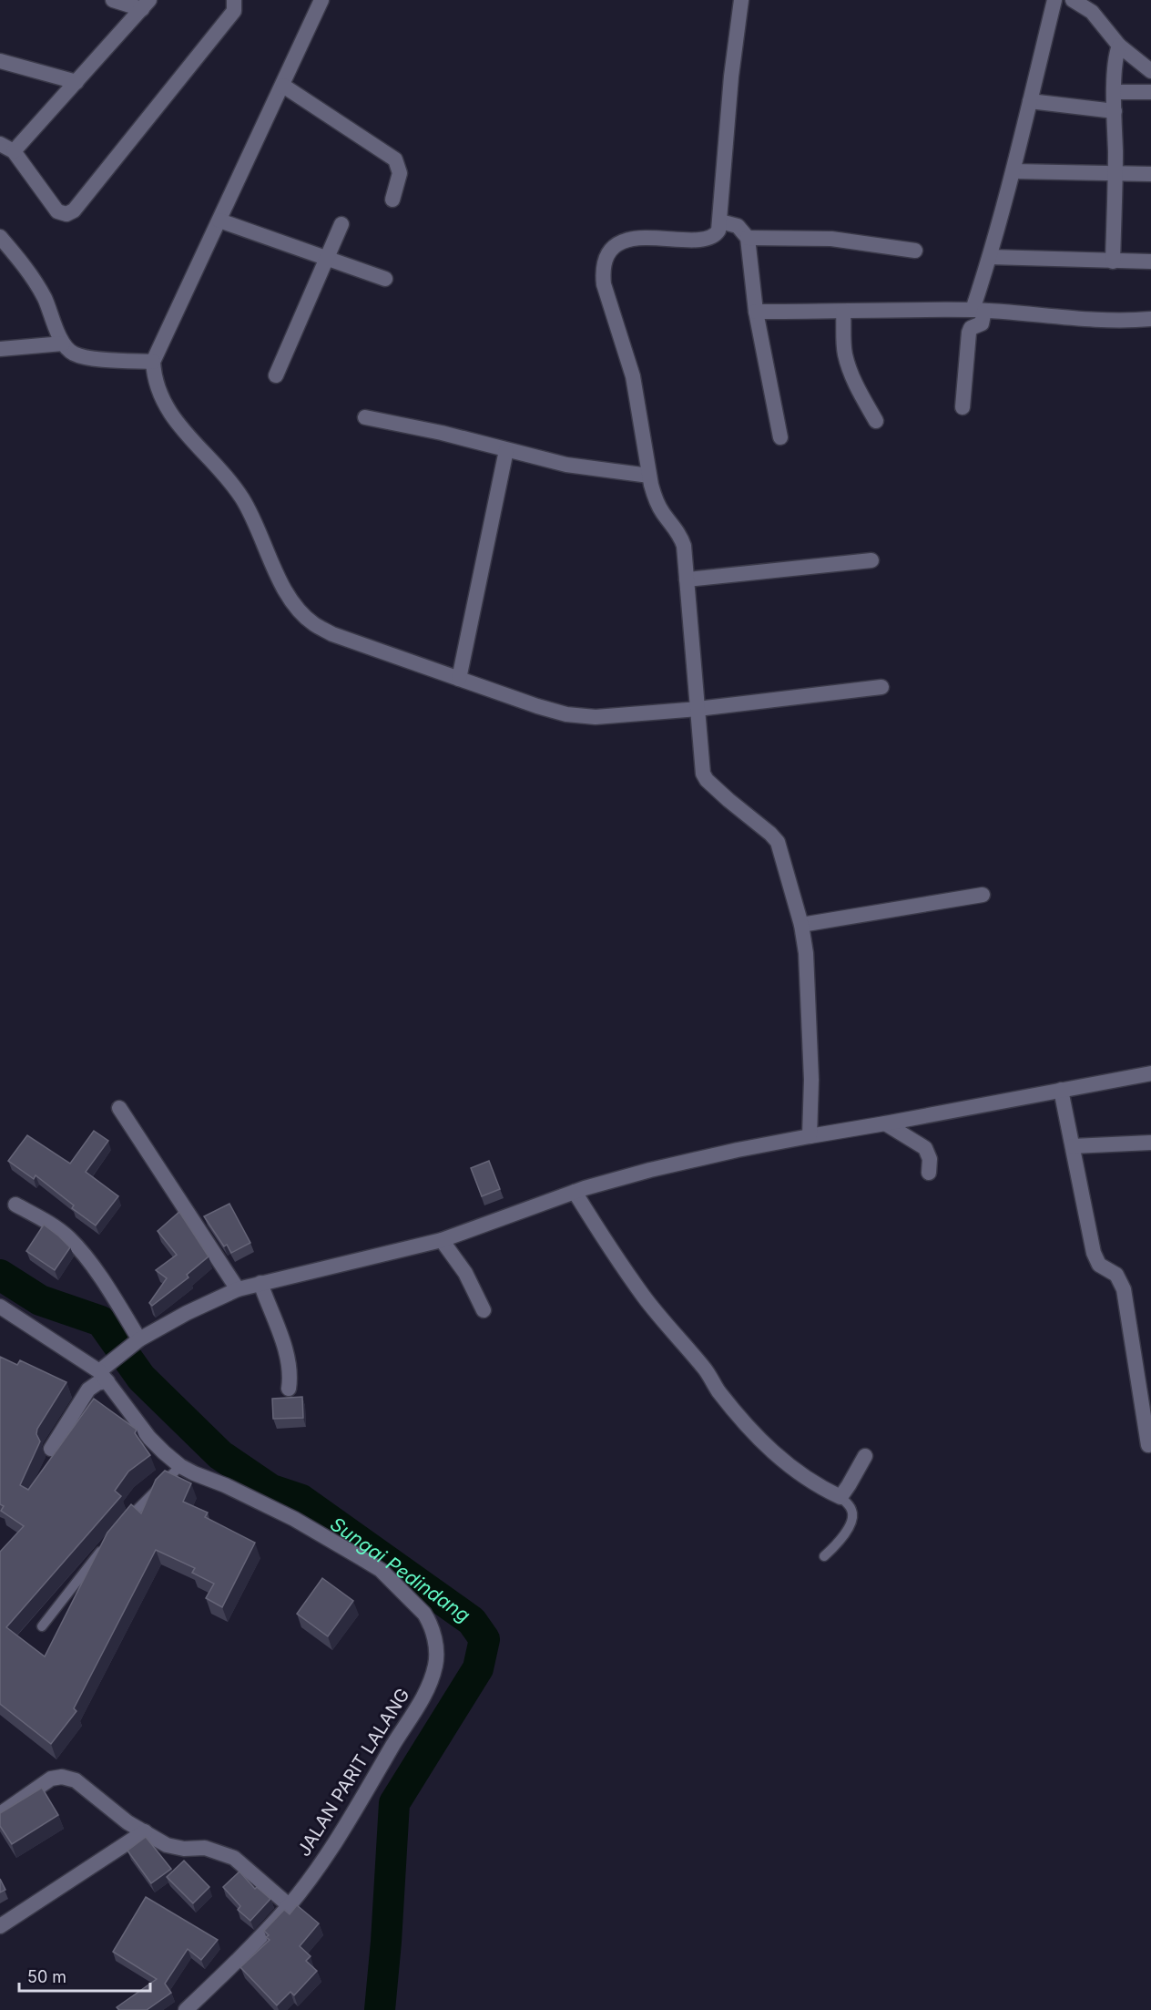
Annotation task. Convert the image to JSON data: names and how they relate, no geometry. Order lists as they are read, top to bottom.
{
  "streets": {
    "street": ["JALAN PARIT LALANG"]
  },
  "water": ["Sungai Pedindang"],
  "scale_bar": "50 m"
}
